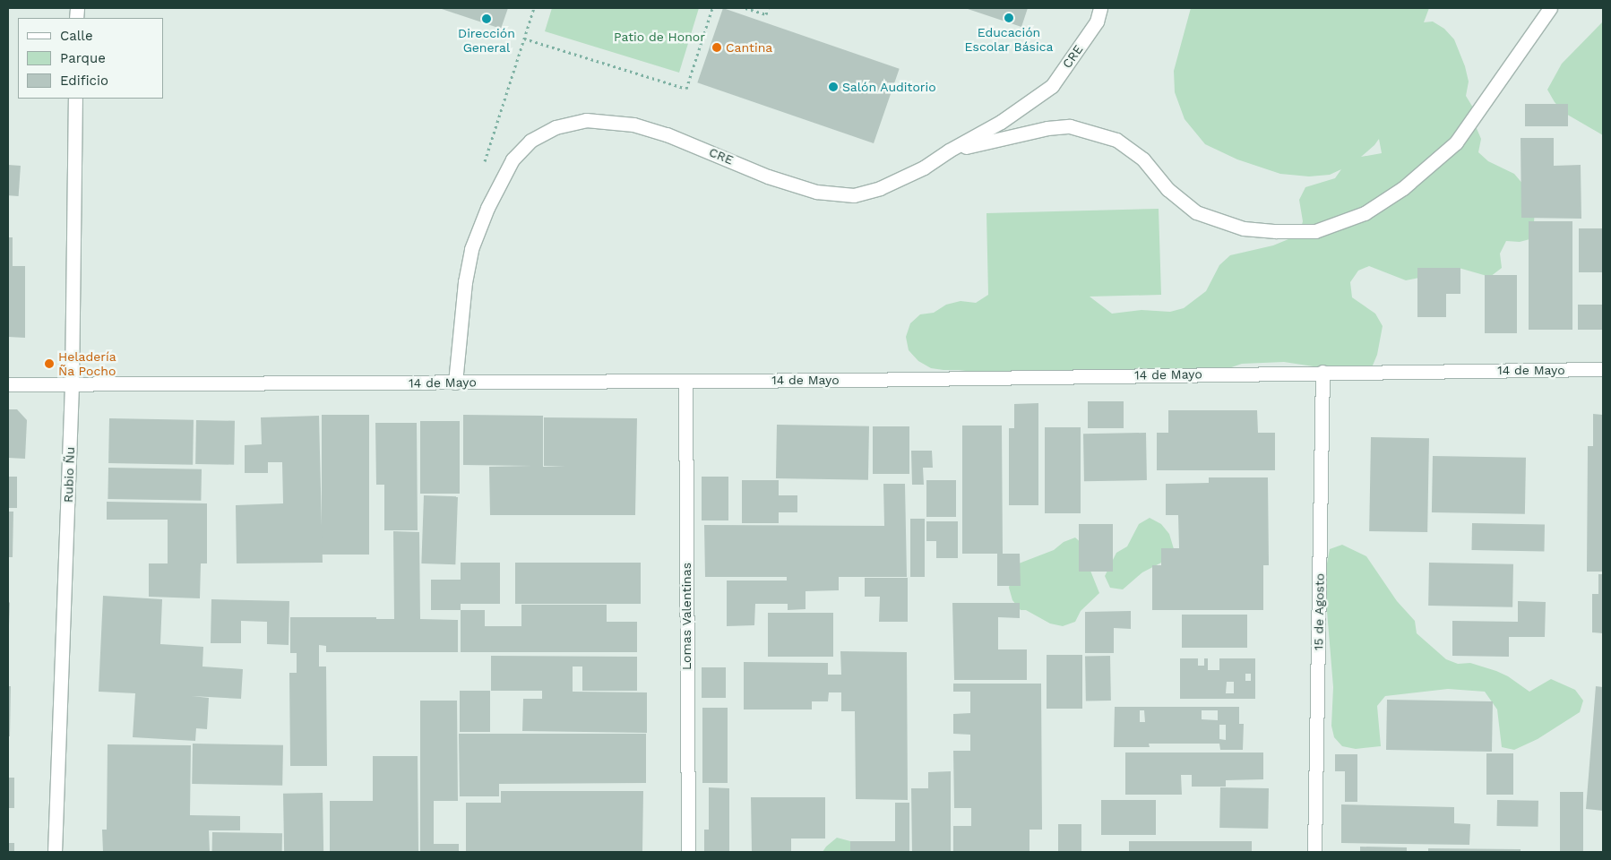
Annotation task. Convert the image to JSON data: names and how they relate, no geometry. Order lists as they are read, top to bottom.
{
  "streets": {
    "street": [
      "CRE",
      "14 de Mayo",
      "Rubio Ñu",
      "15 de Agosto",
      "Lomas Valentinas"
    ]
  },
  "crossings": [
    ["CRE", "14 de Mayo"],
    ["14 de Mayo", "Rubio Ñu"],
    ["14 de Mayo", "15 de Agosto"],
    ["14 de Mayo", "Lomas Valentinas"]
  ],
  "parks": ["Patio de Honor"],
  "places": [
    "Educación Escolar Básica",
    "Dirección General",
    "Cantina",
    "Salón Auditorio",
    "Heladería Ña Pocho"
  ],
  "legend": ["Calle", "Parque", "Edificio"]
}
